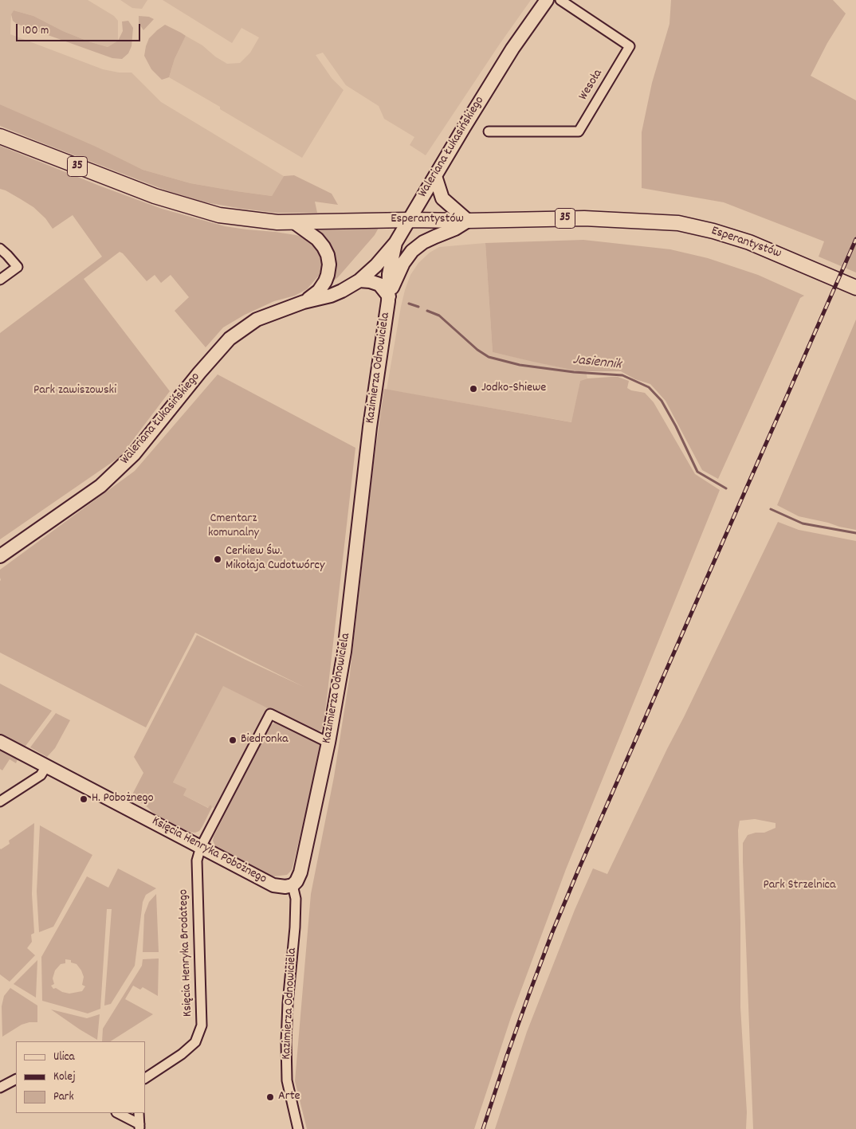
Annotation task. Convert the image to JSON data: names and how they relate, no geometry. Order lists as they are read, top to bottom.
{
  "streets": {
    "main road": ["35", "Esperantystów"],
    "street": [
      "Wesoła",
      "Waleriana Łukasińskiego",
      "Kazimierza Odnowiciela",
      "Księcia Henryka Pobożnego",
      "Księcia Henryka Brodatego"
    ]
  },
  "crossings": [
    ["Waleriana Łukasińskiego", "Esperantystów"],
    ["Waleriana Łukasińskiego", "Kazimierza Odnowiciela"],
    ["Kazimierza Odnowiciela", "Księcia Henryka Pobożnego"],
    ["Kazimierza Odnowiciela", "Księcia Henryka Brodatego"],
    ["Księcia Henryka Pobożnego", "Księcia Henryka Brodatego"]
  ],
  "water": ["Jasiennik"],
  "parks": ["Park zawiszowski", "Cmentarz komunalny", "Park Strzelnica"],
  "places": [
    "Jodko-Shiewe",
    "Cerkiew Św. Mikołaja Cudotwórcy",
    "Biedronka",
    "H. Pobożnego",
    "Arte"
  ],
  "legend": ["Ulica", "Kolej", "Park"],
  "scale_bar": "100 m"
}
